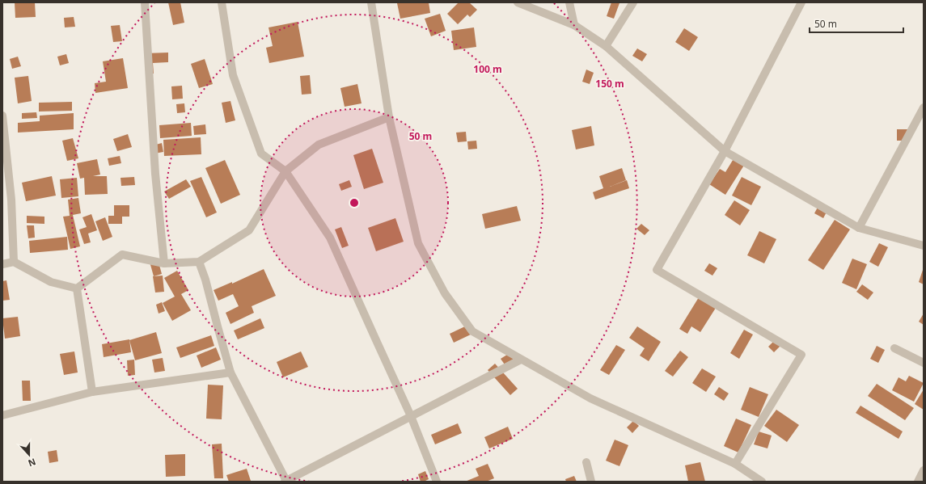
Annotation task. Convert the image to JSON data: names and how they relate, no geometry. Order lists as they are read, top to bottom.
{
  "scale_bar": "50 m",
  "north": "bottom",
  "rings": ["100 m", "150 m", "50 m"]
}
